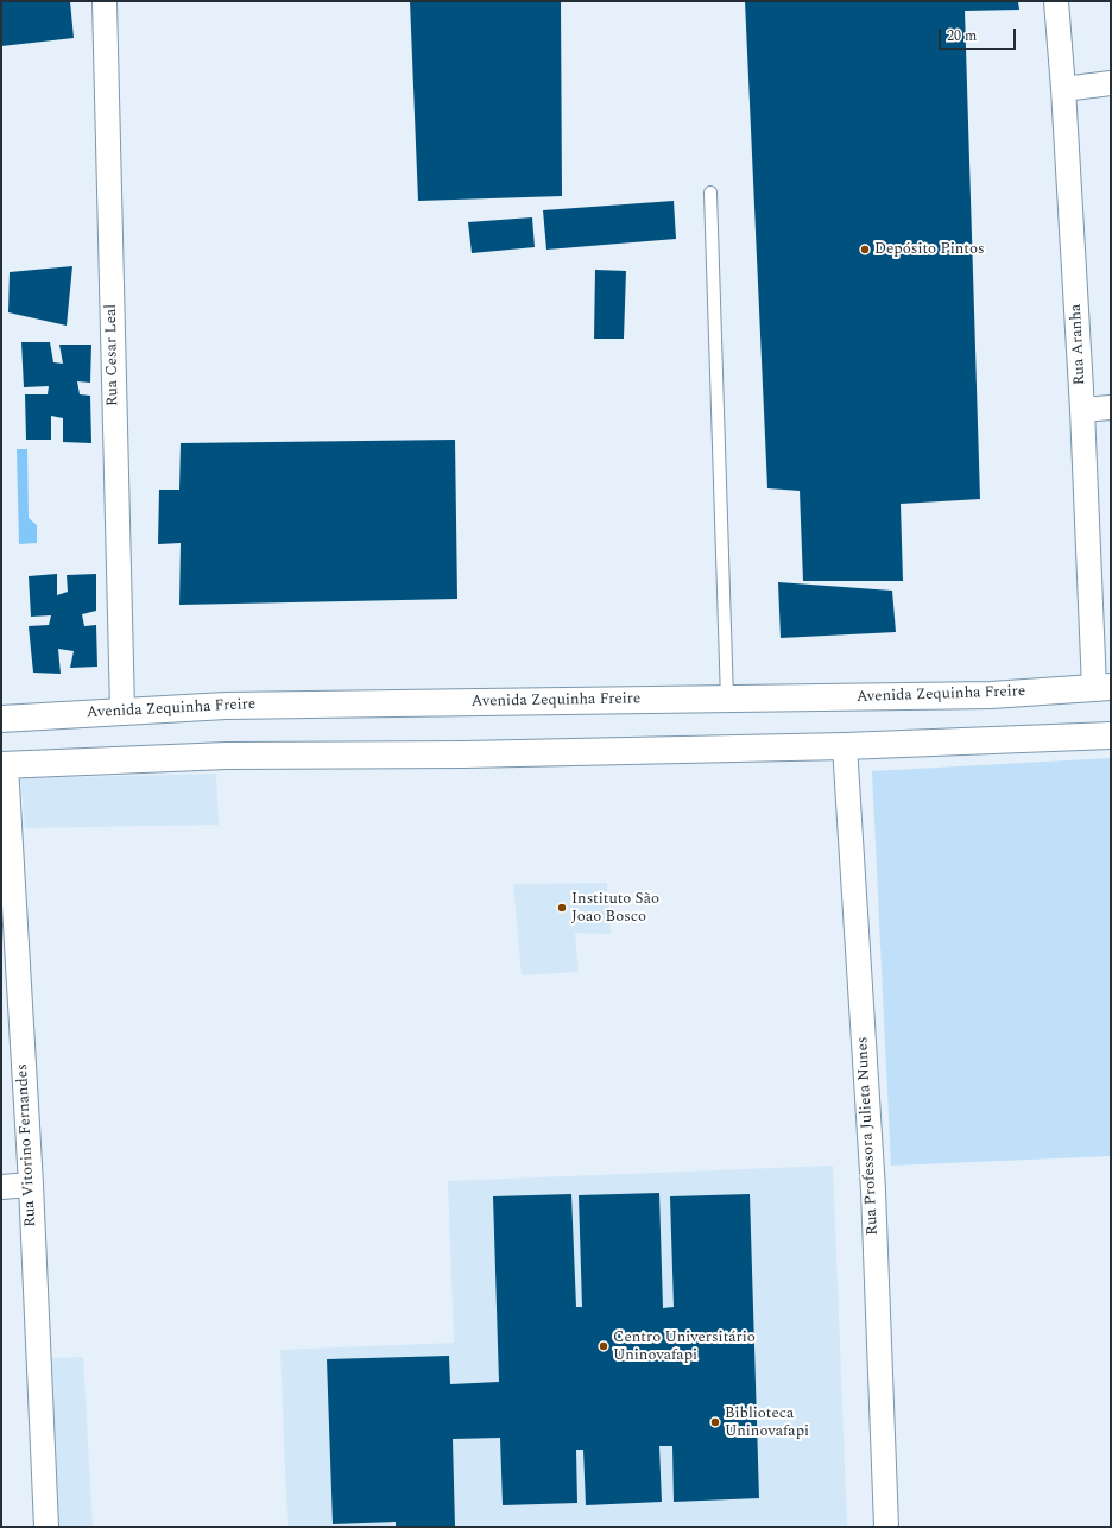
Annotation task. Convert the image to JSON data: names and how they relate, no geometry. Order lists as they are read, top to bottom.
{
  "streets": {
    "main road": ["Avenida Zequinha Freire"],
    "street": [
      "Rua Aranha",
      "Rua Cesar Leal",
      "Rua Professora Julieta Nunes",
      "Rua Vitorino Fernandes"
    ]
  },
  "crossings": [
    ["Rua Aranha", "Avenida Zequinha Freire"],
    ["Rua Cesar Leal", "Avenida Zequinha Freire"]
  ],
  "places": [
    "Depósito Pintos",
    "Instituto São Joao Bosco",
    "Centro Universitário Uninovafapi",
    "Biblioteca Uninovafapi"
  ],
  "scale_bar": "20 m"
}
